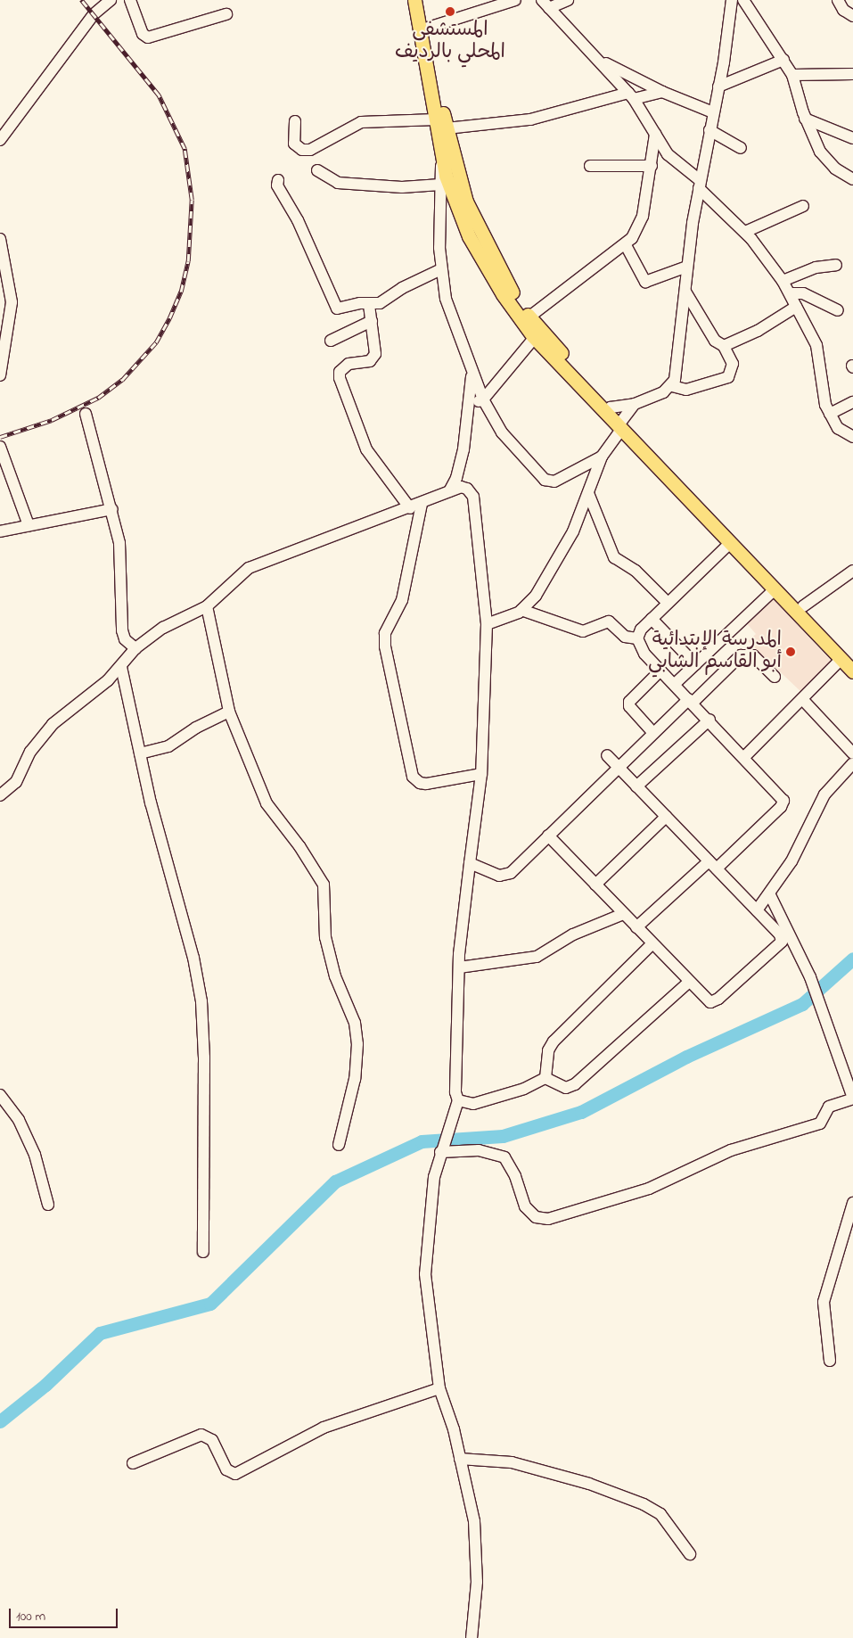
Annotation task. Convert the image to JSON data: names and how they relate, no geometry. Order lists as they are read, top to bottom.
{
  "places": ["المستشفى المحلي بالرديف", "المدرسة الإبتدائية أبو القاسم الشابي"],
  "scale_bar": "100 m"
}
